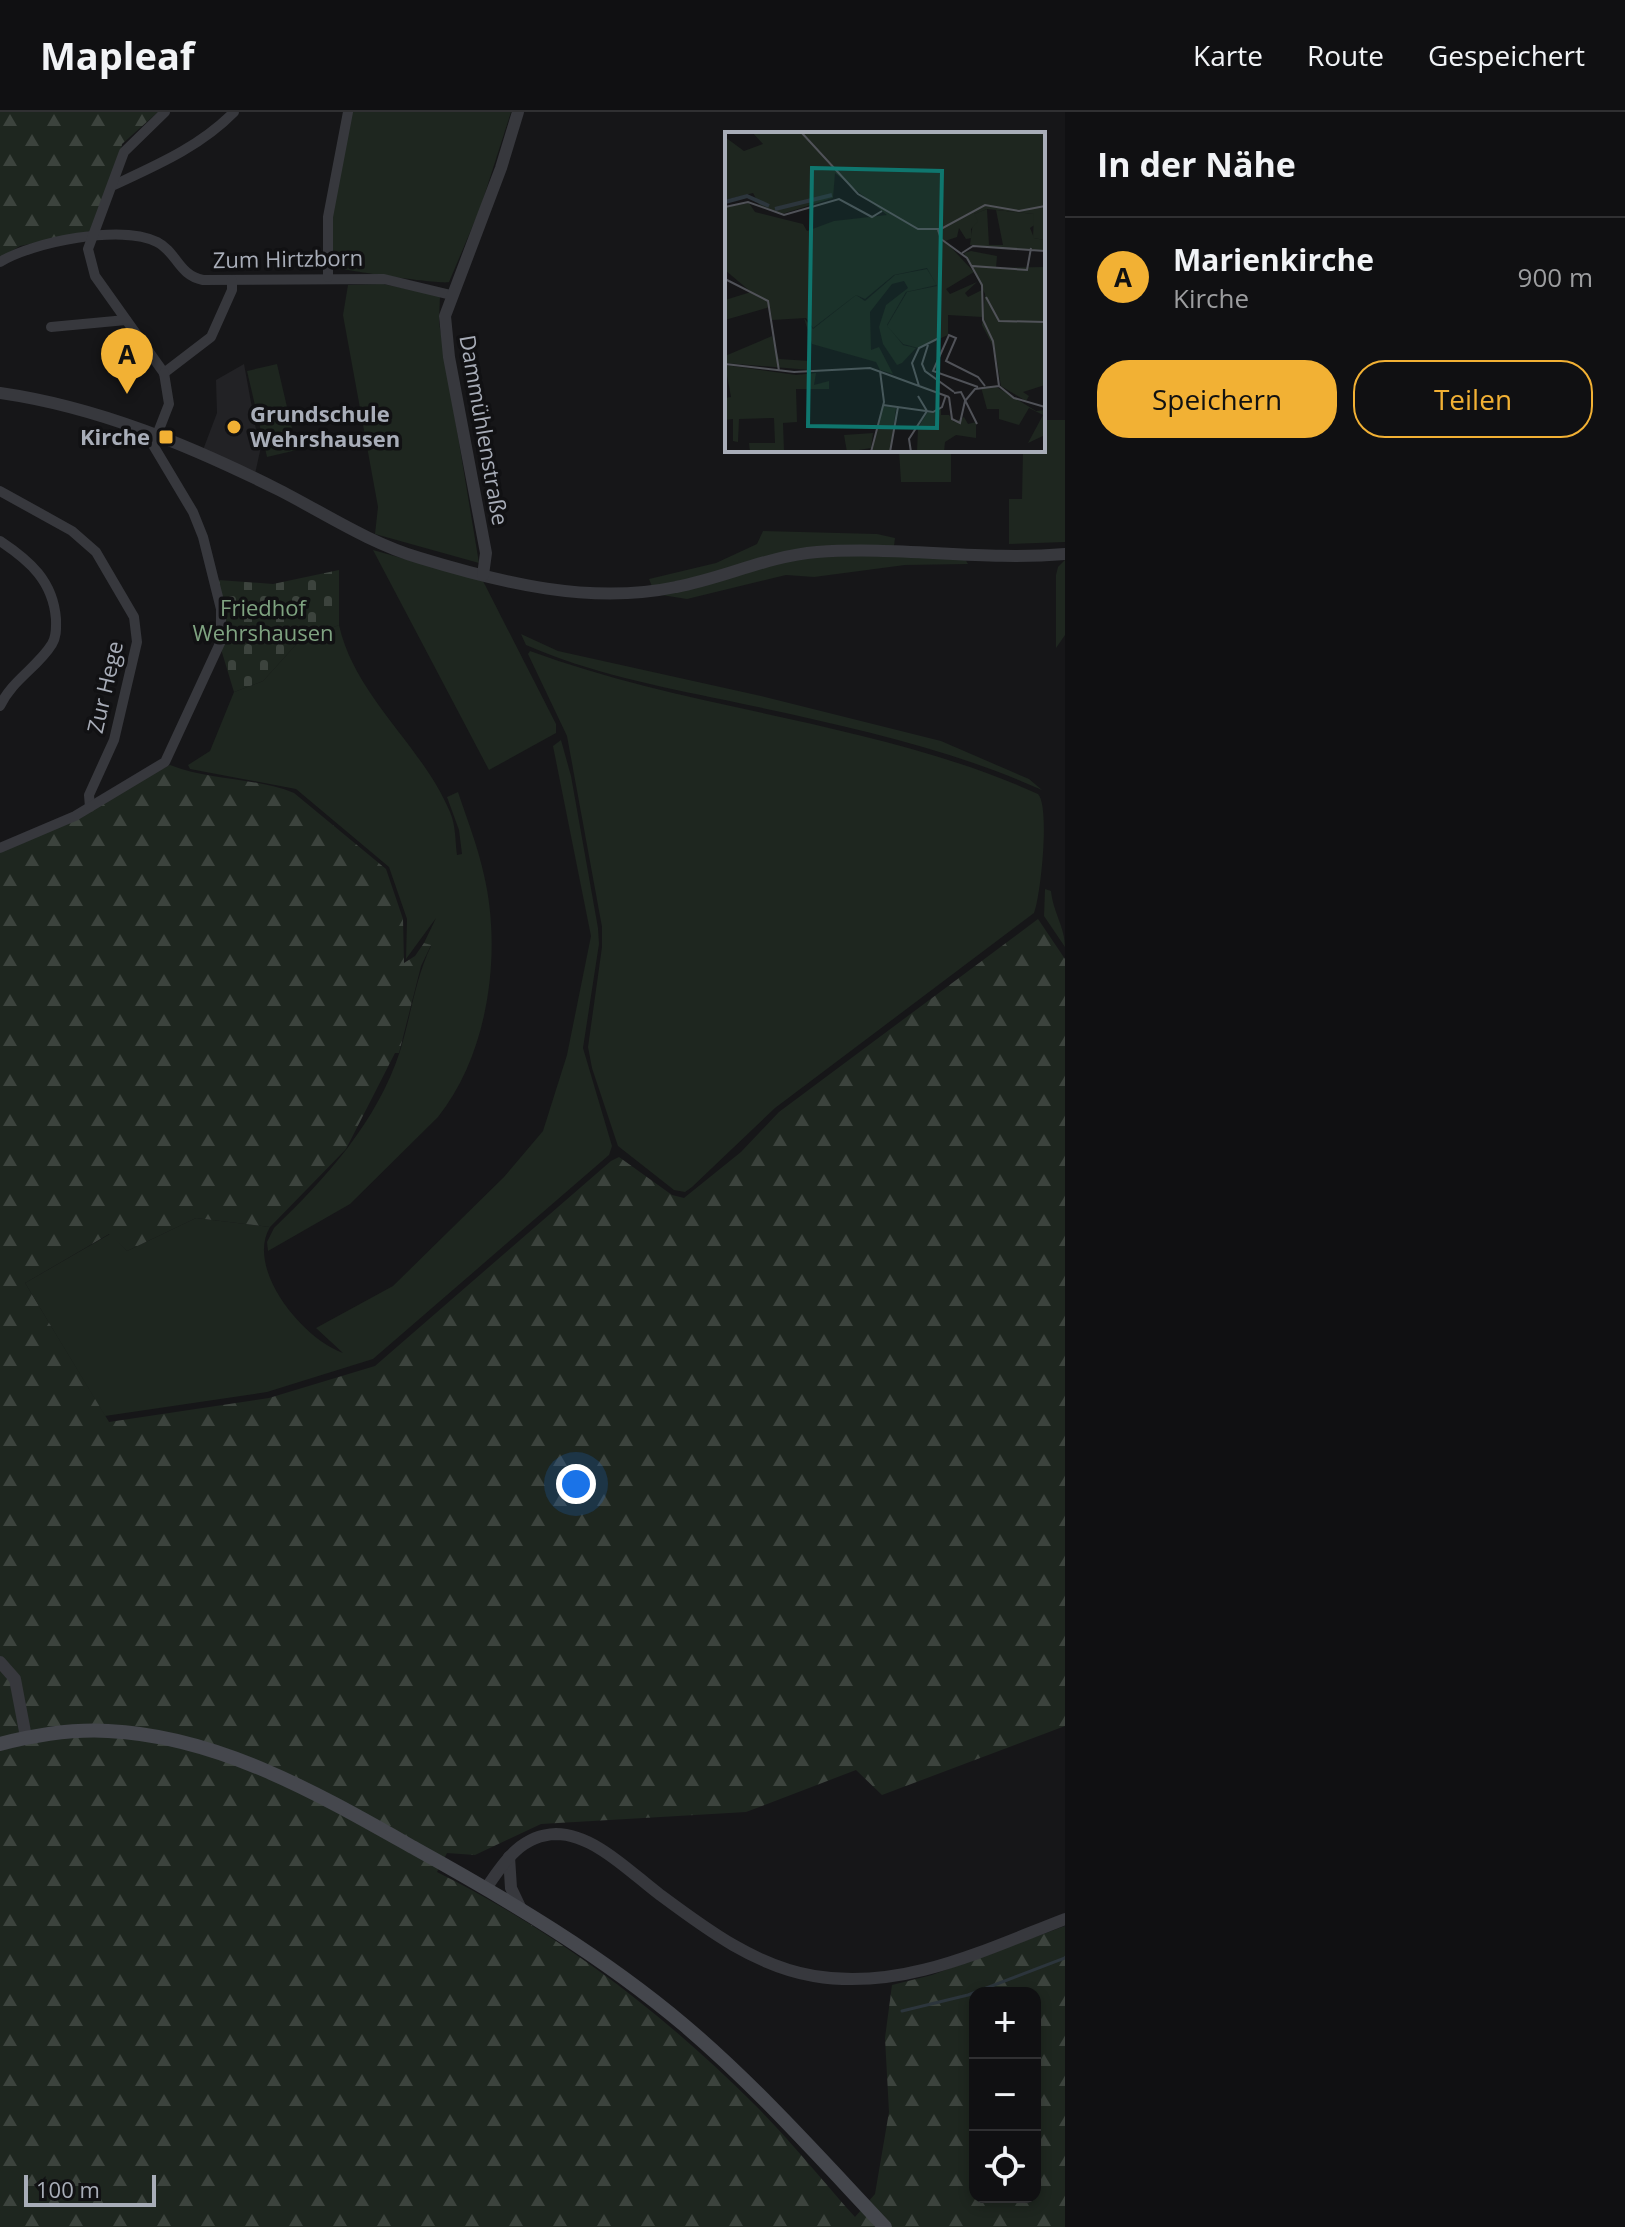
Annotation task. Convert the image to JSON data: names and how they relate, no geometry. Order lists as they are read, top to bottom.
{
  "streets": {
    "street": ["Zum Hirtzborn", "Dammühlenstraße", "Zur Hege"]
  },
  "crossings": [
    ["Zum Hirtzborn", "Dammühlenstraße"]
  ],
  "parks": ["Friedhof Wehrshausen"],
  "places": {
    "other": ["Grundschule Wehrshausen"],
    "transit": ["Kirche"]
  },
  "scale_bar": "100 m",
  "page": {
    "header": "Mapleaf",
    "nav": ["Karte", "Route", "Gespeichert"],
    "heading": "In der Nähe",
    "list": [
      {
        "mark": "A",
        "name": "Marienkirche",
        "note": "Kirche",
        "value": "900 m"
      }
    ],
    "pins": "A",
    "buttons": ["Speichern", "Teilen"],
    "map_buttons": ["+", "−"],
    "scale": "100 m"
  }
}
